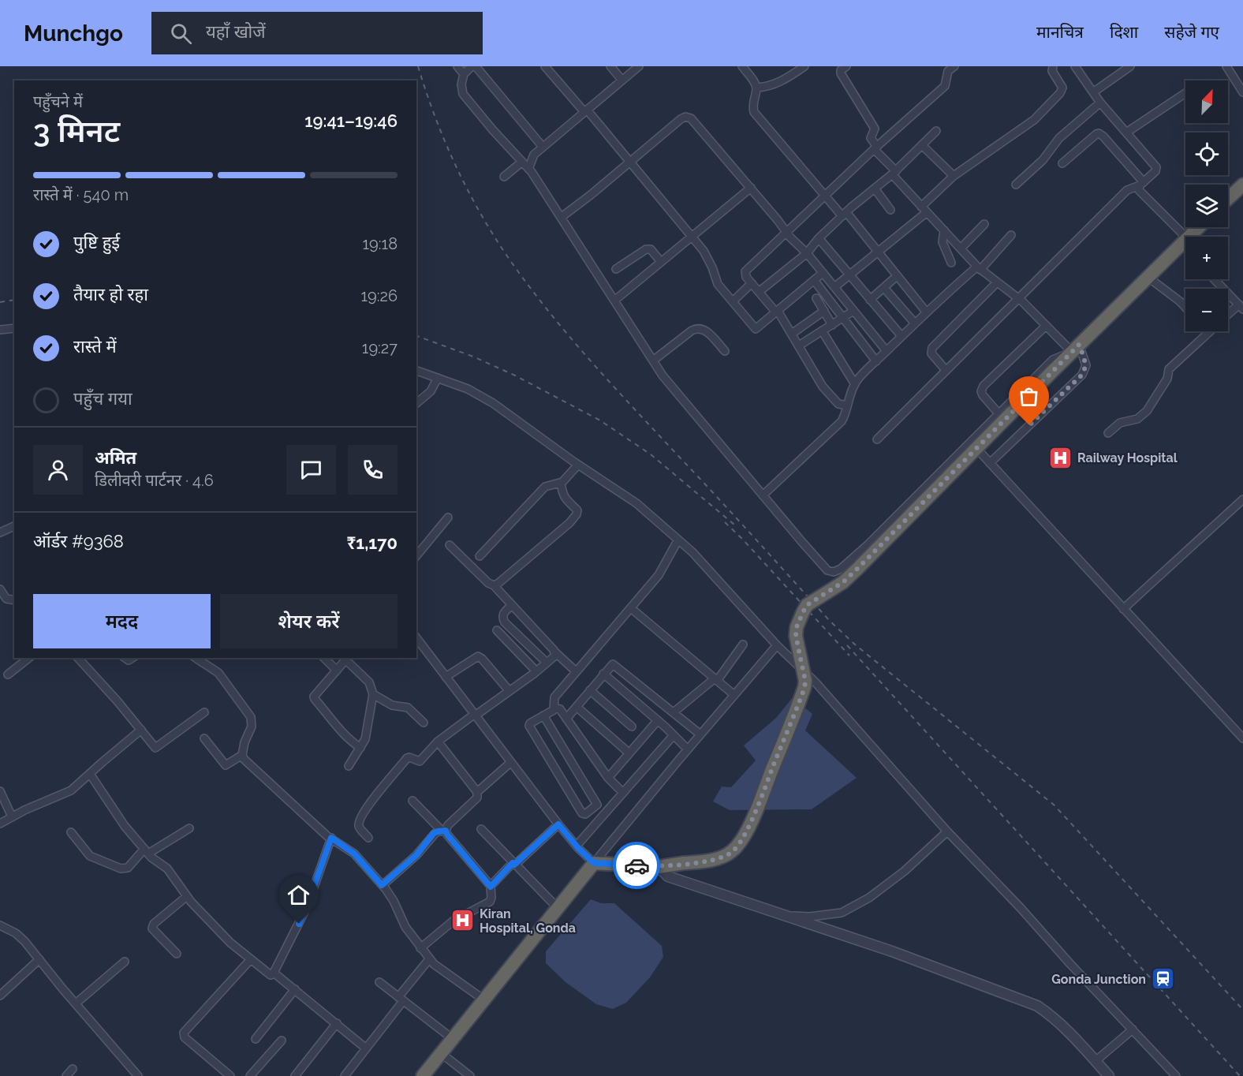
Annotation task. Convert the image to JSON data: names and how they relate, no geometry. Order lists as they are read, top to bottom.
{
  "places": {
    "hospital": ["Railway Hospital", "Kiran Hospital, Gonda"],
    "station": ["Gonda Junction"]
  },
  "north": "top right",
  "page": {
    "header": "Munchgo",
    "search": "यहाँ खोजें",
    "nav": ["मानचित्र", "दिशा", "सहेजे गए"],
    "map_buttons": ["+", "−"],
    "heading": ["3 मिनट", "पहुँचने में", "19:41–19:46"],
    "panel": [
      "अमित",
      "डिलीवरी पार्टनर · 4.6",
      "ऑर्डर #9368",
      "₹1,170"
    ],
    "bar": "रास्ते में · 540 m",
    "list": [
      ["पुष्टि हुई", "19:18"],
      ["तैयार हो रहा", "19:26"],
      ["रास्ते में", "19:27"],
      "पहुँच गया"
    ],
    "buttons": ["मदद", "शेयर करें"]
  }
}
